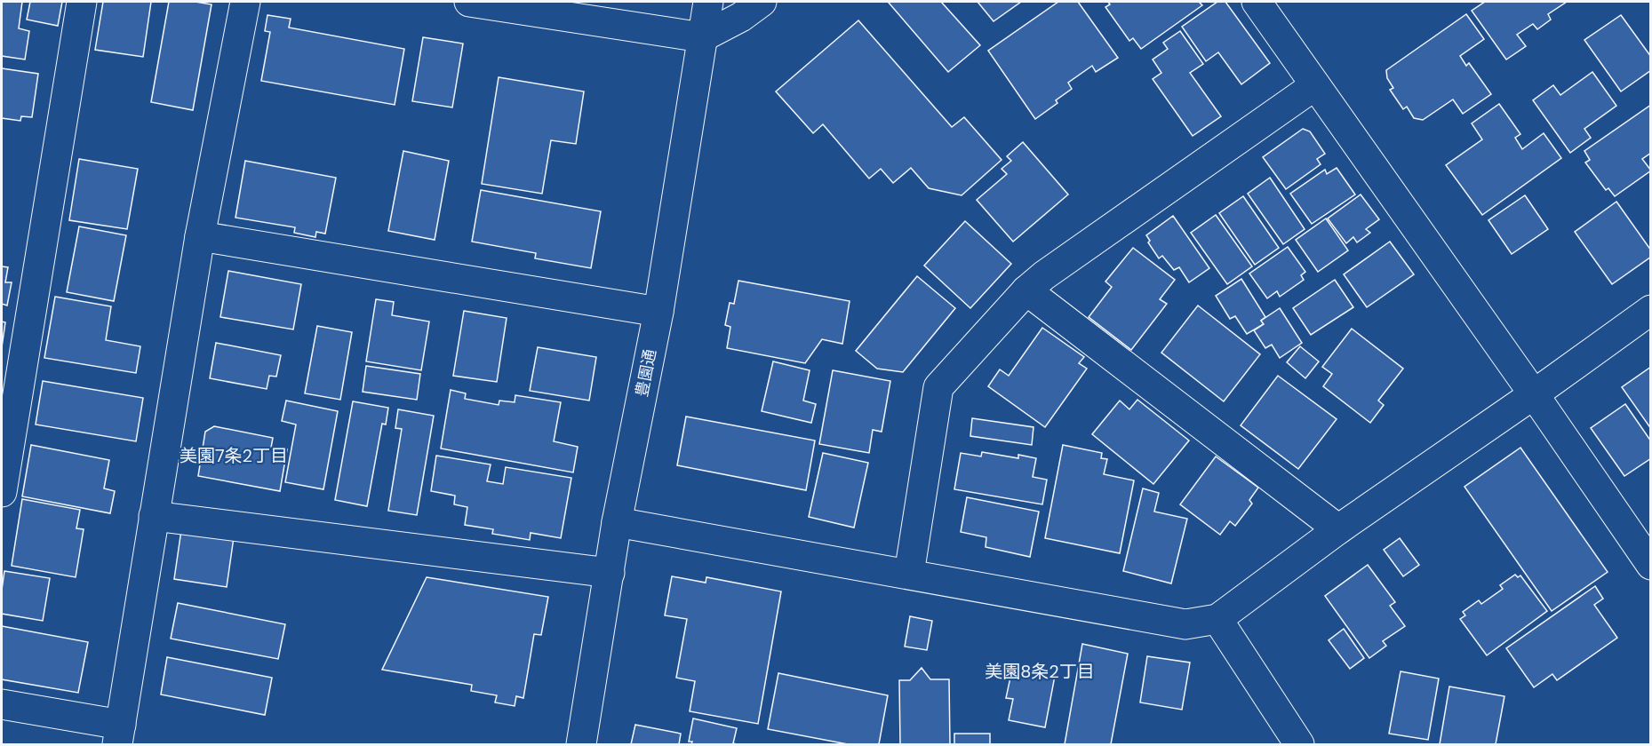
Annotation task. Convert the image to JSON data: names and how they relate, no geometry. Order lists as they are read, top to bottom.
{
  "streets": {
    "street": ["豊園通"]
  },
  "districts": ["美園7条2丁目", "美園8条2丁目"]
}
